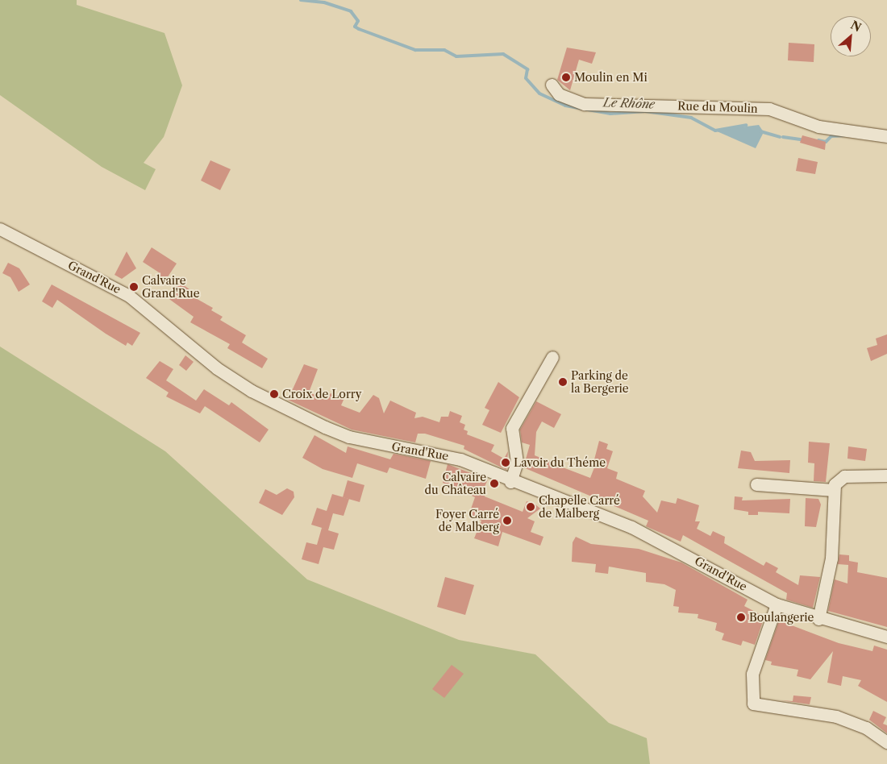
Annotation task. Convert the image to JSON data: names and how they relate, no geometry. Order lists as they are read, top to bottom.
{
  "streets": {
    "street": ["Rue du Moulin", "Grand'Rue"]
  },
  "water": ["Le Rhône"],
  "places": [
    "Moulin en Mi",
    "Calvaire Grand'Rue",
    "Parking de la Bergerie",
    "Croix de Lorry",
    "Lavoir du Théme",
    "Calvaire du Château",
    "Chapelle Carré de Malberg",
    "Foyer Carré de Malberg",
    "Boulangerie"
  ],
  "north": "top right"
}
